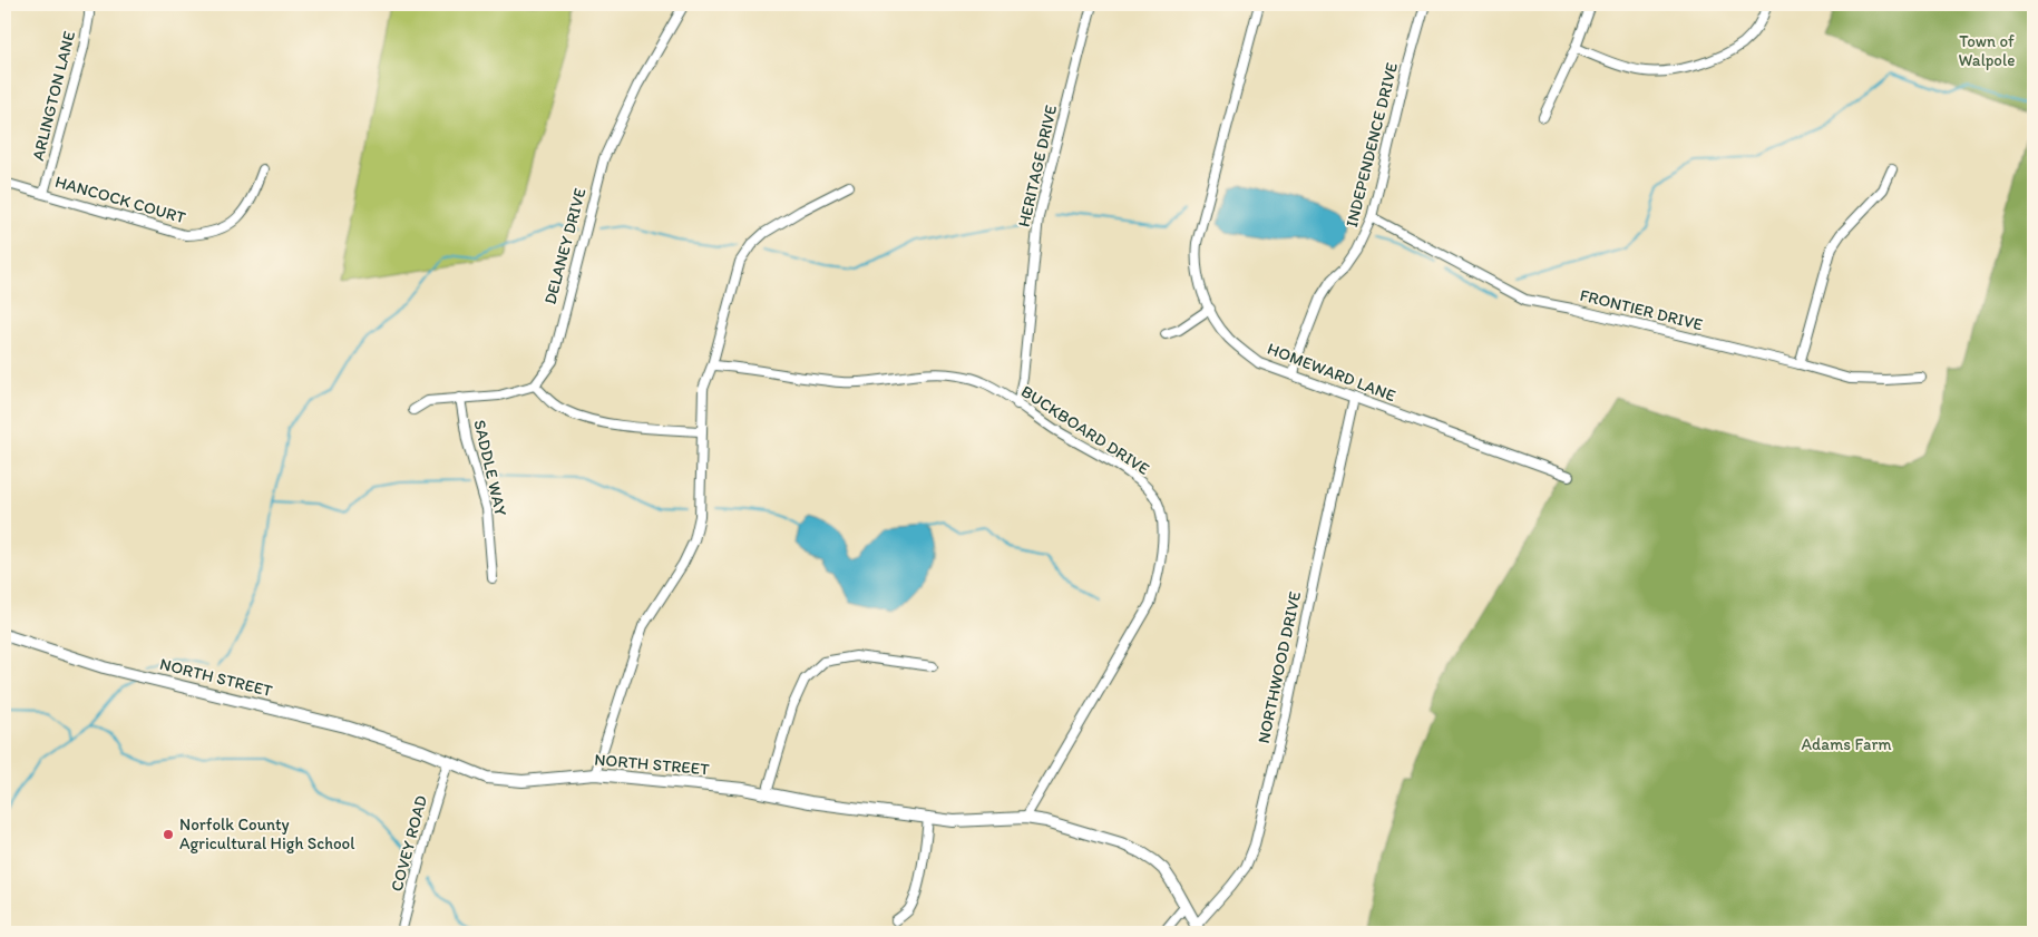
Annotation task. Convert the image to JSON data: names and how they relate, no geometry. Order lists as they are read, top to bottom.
{
  "streets": {
    "street": [
      "ARLINGTON LANE",
      "INDEPENDENCE DRIVE",
      "HERITAGE DRIVE",
      "HANCOCK COURT",
      "DELANEY DRIVE",
      "FRONTIER DRIVE",
      "HOMEWARD LANE",
      "BUCKBOARD DRIVE",
      "SADDLE WAY",
      "NORTHWOOD DRIVE",
      "NORTH STREET",
      "COVEY ROAD"
    ]
  },
  "crossings": [
    ["ARLINGTON LANE", "HANCOCK COURT"],
    ["INDEPENDENCE DRIVE", "FRONTIER DRIVE"],
    ["INDEPENDENCE DRIVE", "HOMEWARD LANE"],
    ["HERITAGE DRIVE", "BUCKBOARD DRIVE"],
    ["HOMEWARD LANE", "NORTHWOOD DRIVE"],
    ["BUCKBOARD DRIVE", "NORTH STREET"],
    ["NORTHWOOD DRIVE", "NORTH STREET"],
    ["NORTH STREET", "COVEY ROAD"]
  ],
  "parks": ["Town of Walpole", "Adams Farm"],
  "places": ["Norfolk County Agricultural High School"]
}
